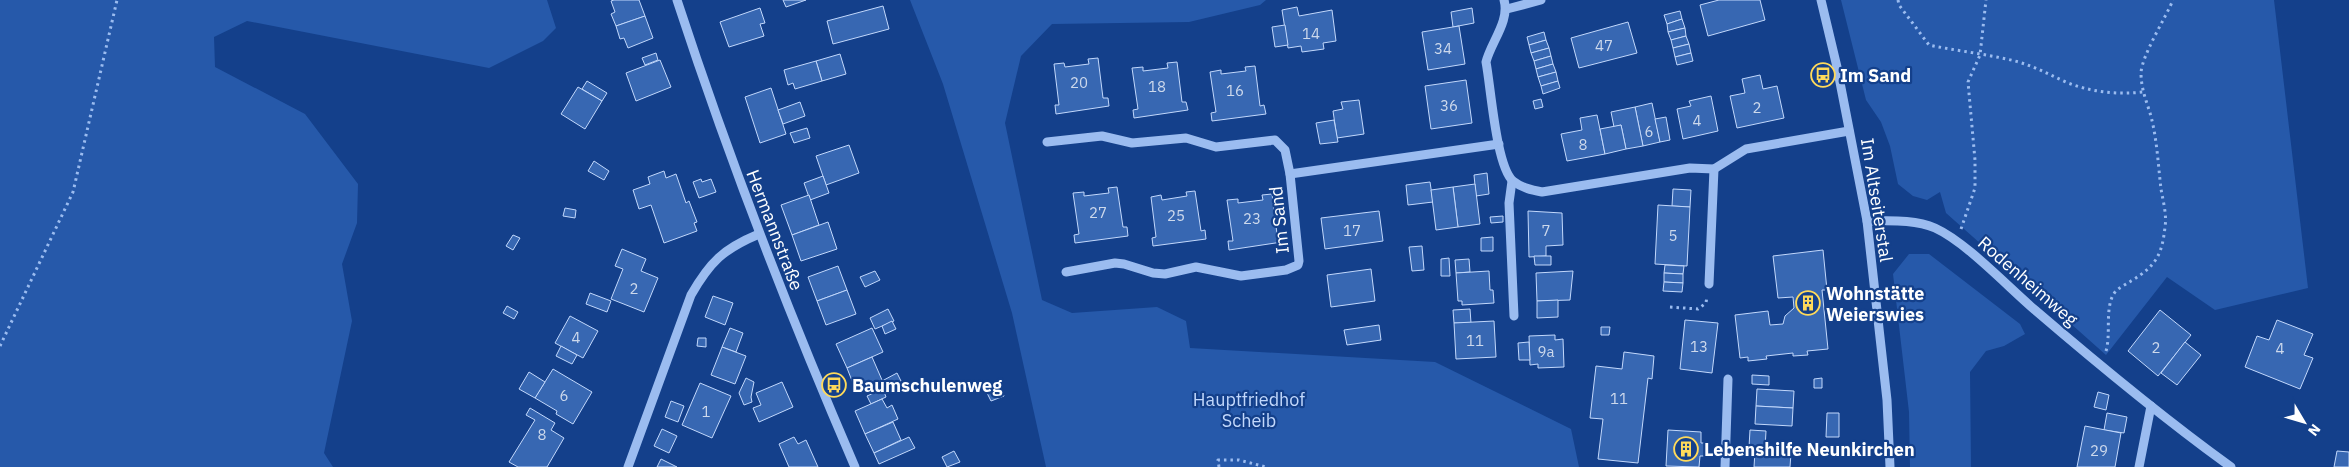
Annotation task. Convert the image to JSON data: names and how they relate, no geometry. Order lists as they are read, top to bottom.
{
  "streets": {
    "street": [
      "Im Altseiterstal",
      "Im Sand",
      "Hermannstraße",
      "Rodenheimweg"
    ]
  },
  "crossings": [
    ["Im Altseiterstal", "Rodenheimweg"]
  ],
  "parks": ["Hauptfriedhof Scheib"],
  "places": {
    "bus stop": ["Im Sand", "Baumschulenweg"],
    "building": ["Wohnstätte Weierswies", "Lebenshilfe Neunkirchen"]
  },
  "house_numbers": [
    "14",
    "47",
    "34",
    "20",
    "18",
    "16",
    "36",
    "2",
    "4",
    "6",
    "8",
    "27",
    "25",
    "23",
    "17",
    "7",
    "5",
    "2",
    "4",
    "11",
    "13",
    "2",
    "4",
    "9a",
    "6",
    "11",
    "1",
    "8",
    "29"
  ],
  "north": "bottom right"
}
